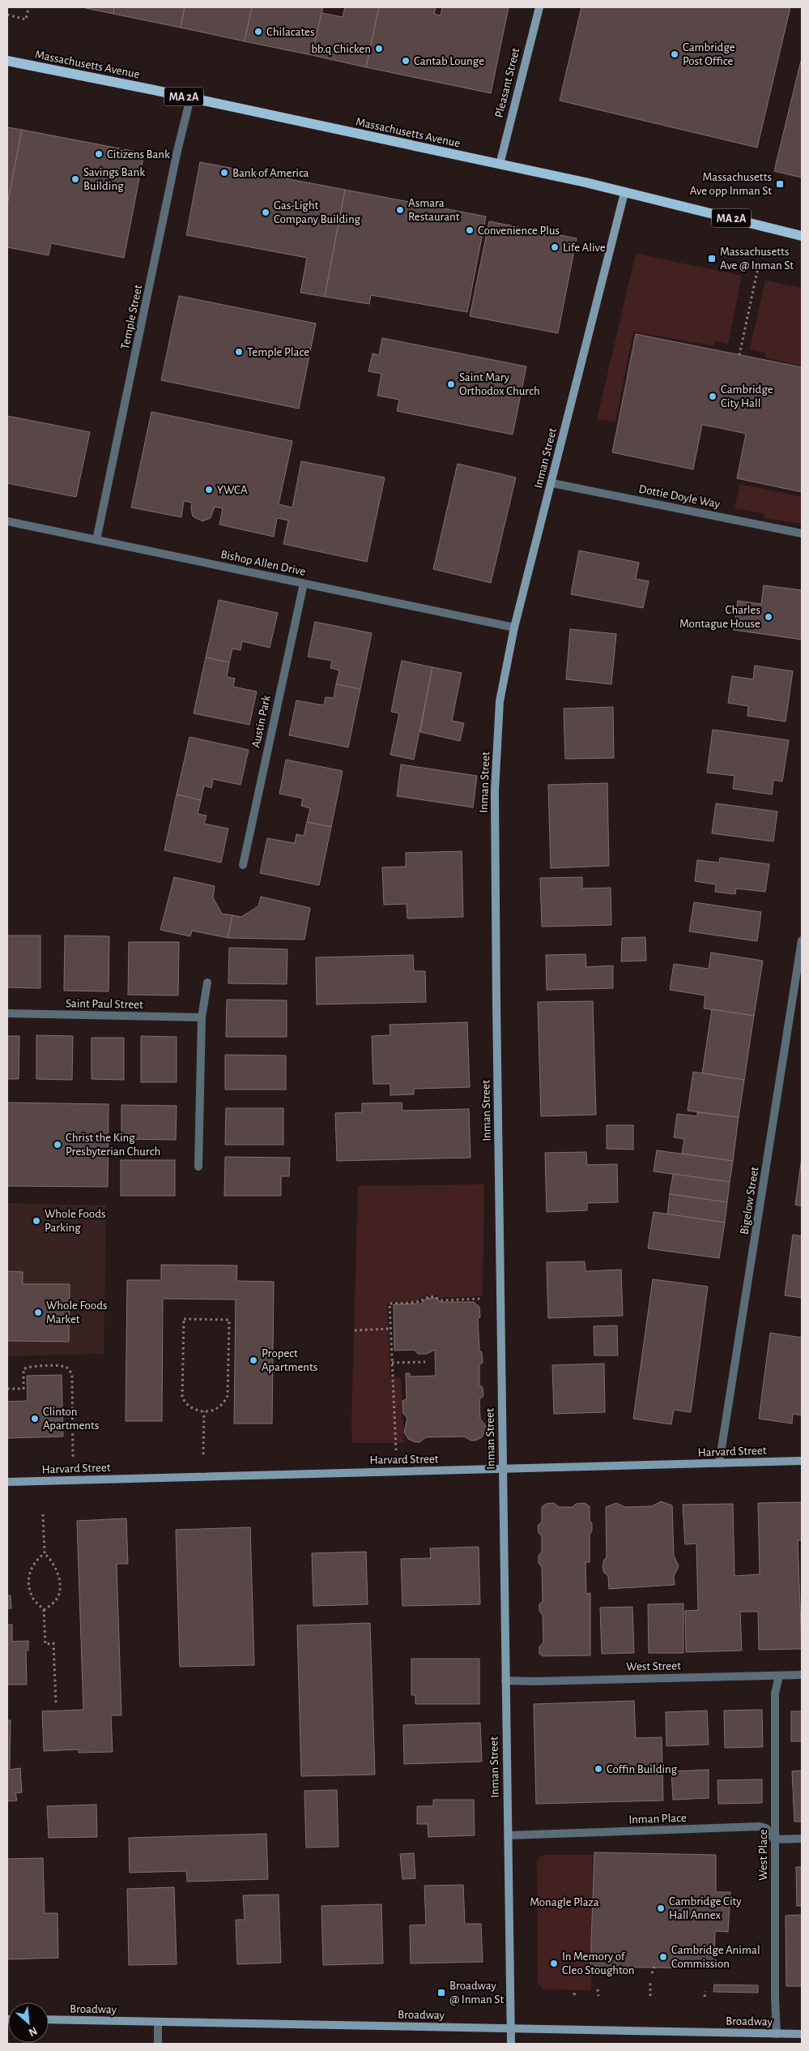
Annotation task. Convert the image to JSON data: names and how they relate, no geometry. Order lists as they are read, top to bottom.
{
  "streets": {
    "main road": [
      "Massachusetts Avenue",
      "Pleasant Street",
      "MA 2A",
      "Inman Street",
      "Harvard Street",
      "Broadway"
    ],
    "street": [
      "Temple Street",
      "Dottie Doyle Way",
      "Bishop Allen Drive",
      "Austin Park",
      "Saint Paul Street",
      "Bigelow Street",
      "West Street",
      "Inman Place",
      "West Place"
    ]
  },
  "crossings": [
    ["Massachusetts Avenue", "Pleasant Street"],
    ["Massachusetts Avenue", "Temple Street"],
    ["Massachusetts Avenue", "Inman Street"],
    ["Temple Street", "Bishop Allen Drive"],
    ["Inman Street", "Dottie Doyle Way"],
    ["Inman Street", "Bishop Allen Drive"],
    ["Inman Street", "Harvard Street"],
    ["Inman Street", "West Street"],
    ["Inman Street", "Inman Place"],
    ["Inman Street", "Broadway"],
    ["Bishop Allen Drive", "Austin Park"],
    ["Bigelow Street", "Harvard Street"],
    ["West Street", "West Place"],
    ["Inman Place", "West Place"],
    ["West Place", "Broadway"]
  ],
  "parks": ["Monagle Plaza"],
  "places": {
    "other": [
      "Chilacates",
      "bb.q Chicken",
      "Cambridge Post Office",
      "Cantab Lounge",
      "Citizens Bank",
      "Bank of America",
      "Savings Bank Building",
      "Asmara Restaurant",
      "Gas-Light Company Building",
      "Convenience Plus",
      "Life Alive",
      "Temple Place",
      "Saint Mary Orthodox Church",
      "Cambridge City Hall",
      "YWCA",
      "Charles Montague House",
      "Christ the King Presbyterian Church",
      "Whole Foods Parking",
      "Whole Foods Market",
      "Propect Apartments",
      "Clinton Apartments",
      "Coffin Building",
      "Cambridge City Hall Annex",
      "Cambridge Animal Commission",
      "In Memory of Cleo Stoughton"
    ],
    "transit": ["Massachusetts Ave opp Inman St", "Massachusetts Ave @ Inman St", "Broadway @ Inman St"]
  },
  "north": "bottom right"
}
